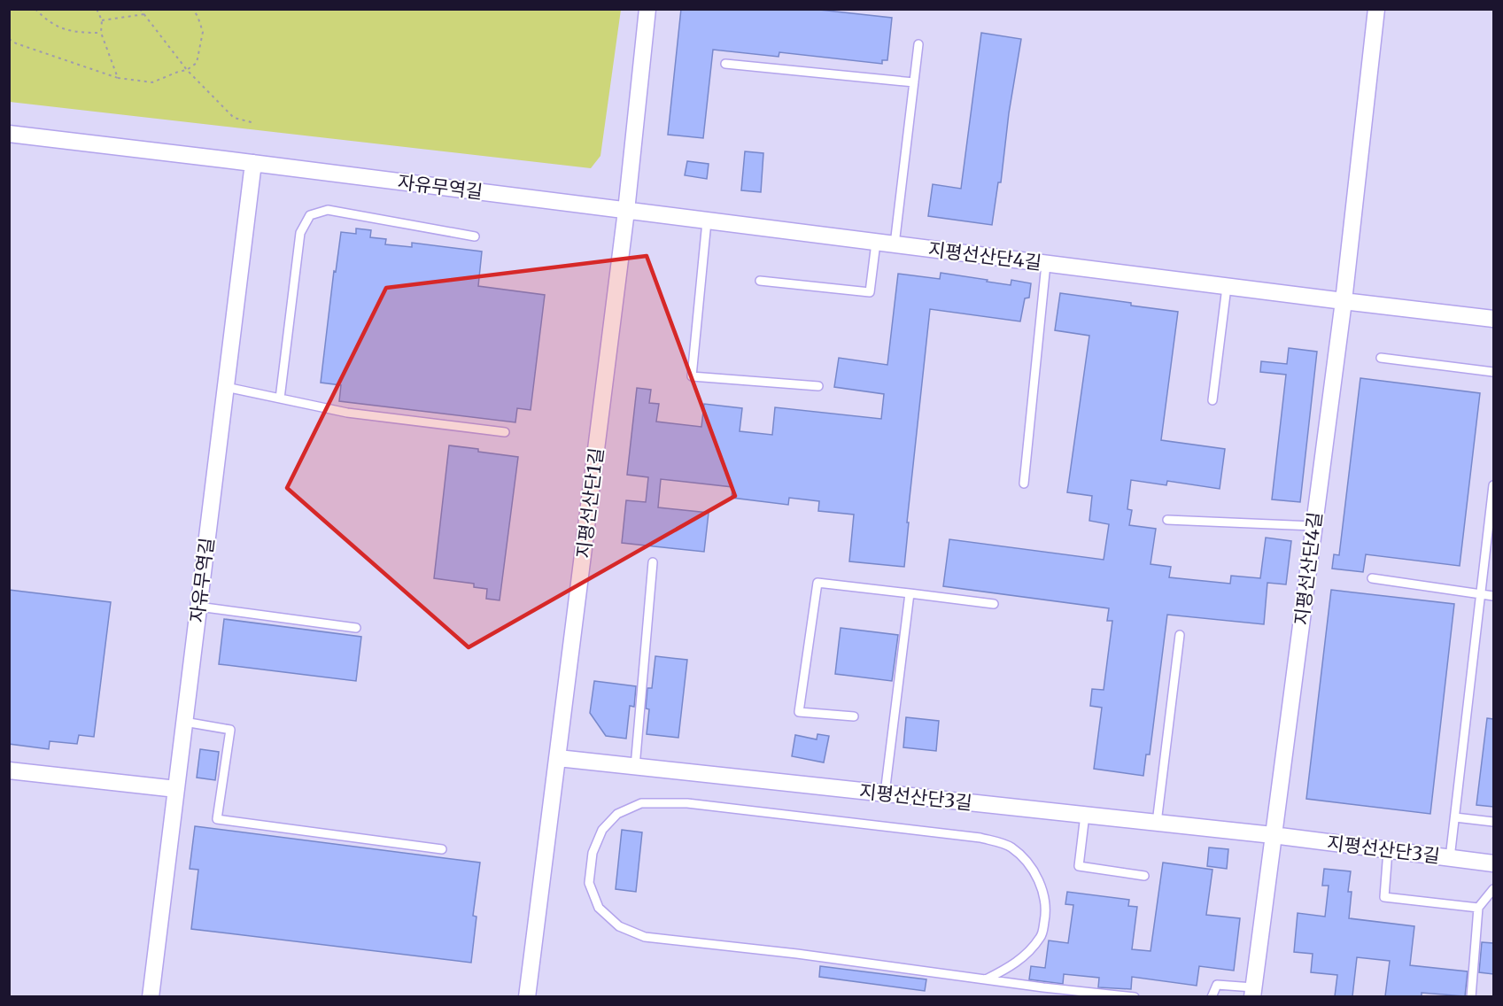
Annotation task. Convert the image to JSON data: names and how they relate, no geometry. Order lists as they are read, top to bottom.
{
  "streets": {
    "street": [
      "자유무역길",
      "지평선산단4길",
      "지평선산단1길",
      "지평선산단3길"
    ]
  },
  "crossings": [
    ["자유무역길", "지평선산단4길"],
    ["자유무역길", "지평선산단1길"],
    ["지평선산단4길", "지평선산단1길"],
    ["지평선산단4길", "지평선산단3길"],
    ["지평선산단1길", "지평선산단3길"]
  ]
}
